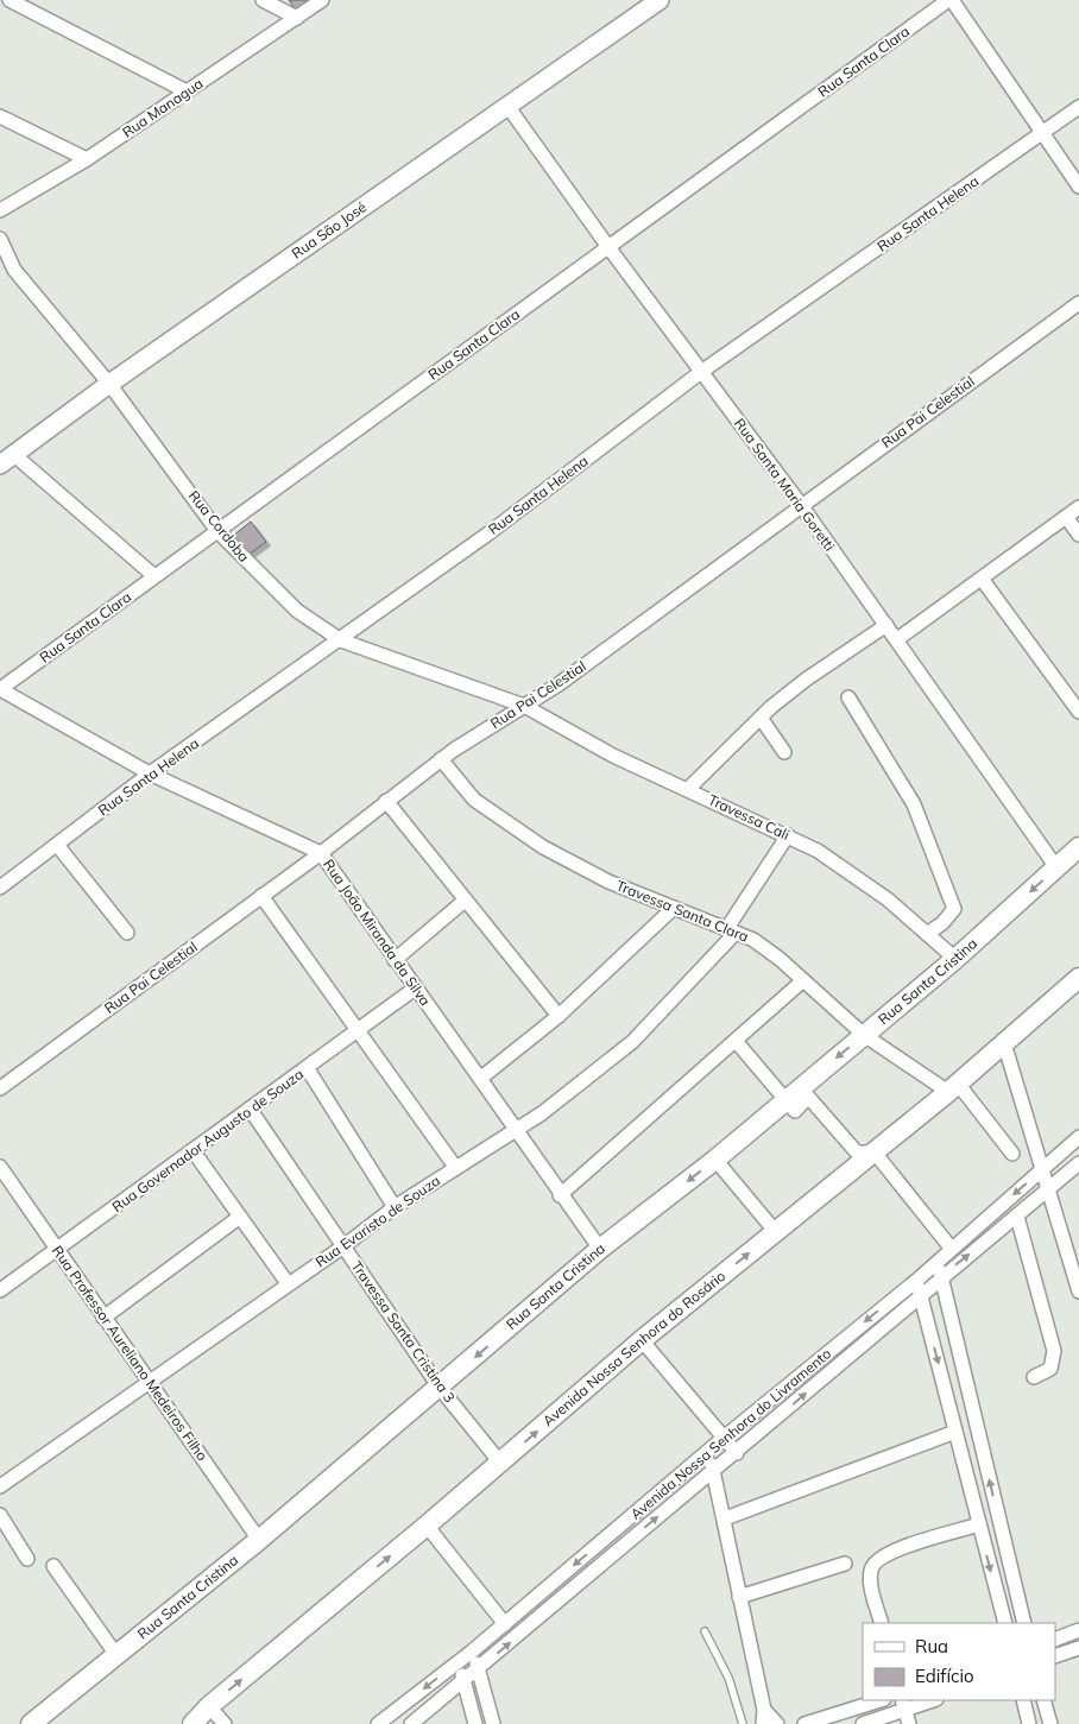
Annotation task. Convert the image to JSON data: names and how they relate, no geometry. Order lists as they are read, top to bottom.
{
  "streets": {
    "main road": ["Rua Santa Cristina", "Avenida Nossa Senhora do Rosário"],
    "street": [
      "Rua Santa Clara",
      "Rua Managua",
      "Rua Santa Helena",
      "Rua São José",
      "Rua Pai Celestial",
      "Rua Santa Maria Goretti",
      "Rua Cordoba",
      "Travessa Cali",
      "Travessa Santa Clara",
      "Rua João Miranda da Silva",
      "Rua Governador Augusto de Souza",
      "Rua Evaristo de Souza",
      "Travessa Santa Cristina 3",
      "Rua Professor Aureliano Medeiros Filho",
      "Avenida Nossa Senhora do Livramento"
    ]
  },
  "crossings": [
    ["Rua Santa Clara", "Rua Santa Maria Goretti"],
    ["Rua Santa Clara", "Rua Cordoba"],
    ["Rua Santa Clara", "Rua João Miranda da Silva"],
    ["Rua Santa Helena", "Rua Santa Maria Goretti"],
    ["Rua Santa Helena", "Rua Cordoba"],
    ["Rua Santa Helena", "Rua João Miranda da Silva"],
    ["Rua São José", "Rua Santa Maria Goretti"],
    ["Rua São José", "Rua Cordoba"],
    ["Rua Pai Celestial", "Rua Santa Maria Goretti"],
    ["Rua Pai Celestial", "Rua Cordoba"],
    ["Rua Pai Celestial", "Travessa Cali"],
    ["Rua Pai Celestial", "Travessa Santa Clara"],
    ["Rua Pai Celestial", "Rua João Miranda da Silva"],
    ["Rua Santa Maria Goretti", "Rua Santa Cristina"],
    ["Rua Cordoba", "Travessa Cali"],
    ["Travessa Cali", "Rua Santa Cristina"],
    ["Travessa Cali", "Rua Evaristo de Souza"],
    ["Travessa Santa Clara", "Rua Santa Cristina"],
    ["Travessa Santa Clara", "Rua Evaristo de Souza"],
    ["Travessa Santa Clara", "Avenida Nossa Senhora do Rosário"],
    ["Rua João Miranda da Silva", "Rua Santa Cristina"],
    ["Rua João Miranda da Silva", "Rua Governador Augusto de Souza"],
    ["Rua João Miranda da Silva", "Rua Evaristo de Souza"],
    ["Rua Santa Cristina", "Travessa Santa Cristina 3"],
    ["Rua Santa Cristina", "Rua Professor Aureliano Medeiros Filho"],
    ["Rua Governador Augusto de Souza", "Travessa Santa Cristina 3"],
    ["Rua Governador Augusto de Souza", "Rua Professor Aureliano Medeiros Filho"],
    ["Rua Evaristo de Souza", "Travessa Santa Cristina 3"],
    ["Rua Evaristo de Souza", "Rua Professor Aureliano Medeiros Filho"],
    ["Travessa Santa Cristina 3", "Avenida Nossa Senhora do Rosário"]
  ],
  "one_way": ["Rua Santa Cristina", "Avenida Nossa Senhora do Rosário"],
  "legend": ["Rua", "Edifício"]
}
